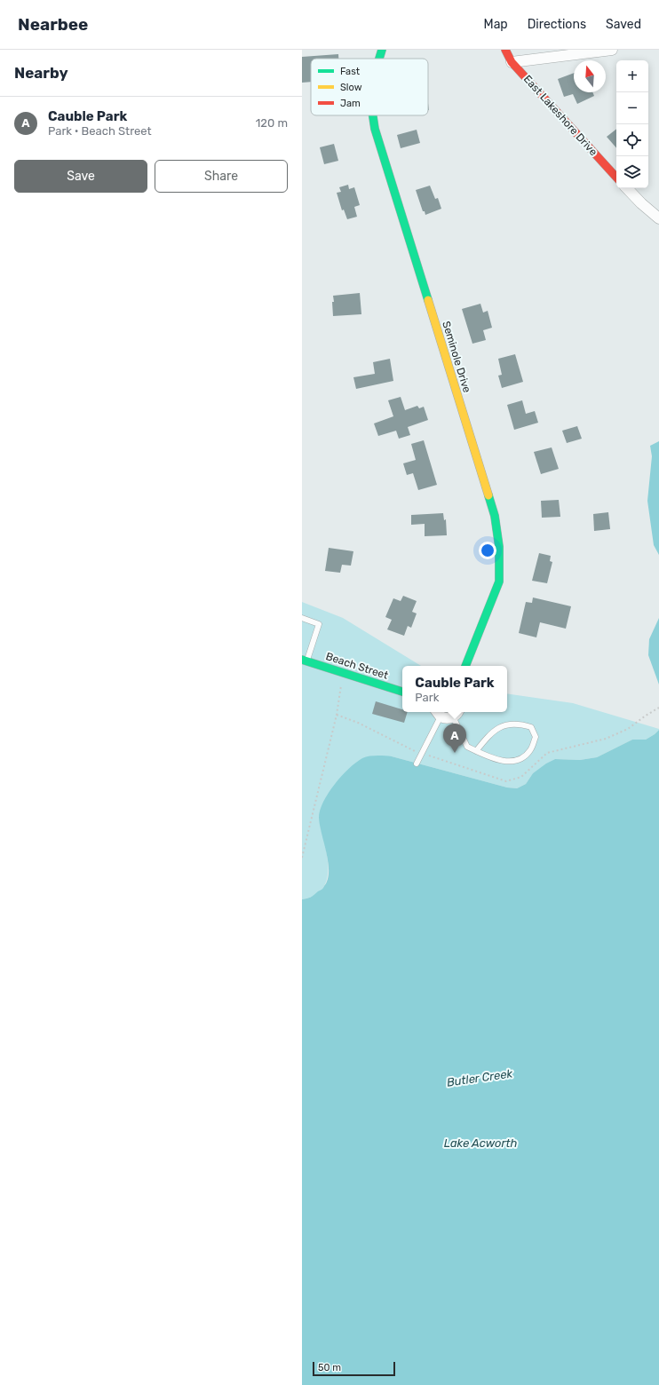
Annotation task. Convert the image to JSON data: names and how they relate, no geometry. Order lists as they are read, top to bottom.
{
  "streets": {
    "street": ["East Lakeshore Drive", "Seminole Drive", "Beach Street"]
  },
  "water": ["Butler Creek", "Lake Acworth"],
  "legend": ["Fast", "Slow", "Jam"],
  "scale_bar": "50 m",
  "north": "top",
  "page": {
    "header": "Nearbee",
    "nav": ["Map", "Directions", "Saved"],
    "heading": "Nearby",
    "map_buttons": ["+", "−"],
    "list": [
      {
        "mark": "A",
        "name": "Cauble Park",
        "note": "Park · Beach Street",
        "value": "120 m"
      }
    ],
    "buttons": ["Save", "Share"],
    "popup": ["Cauble Park", "Park"],
    "pins": "A",
    "scale": "50 m"
  }
}
